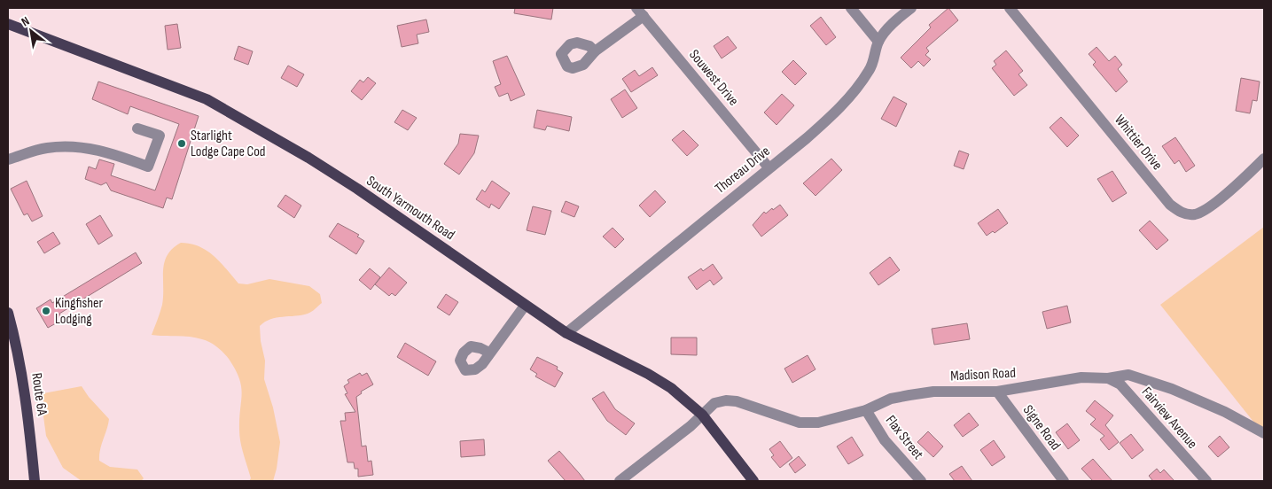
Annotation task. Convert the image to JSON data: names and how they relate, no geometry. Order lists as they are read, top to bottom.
{
  "streets": {
    "main road": ["South Yarmouth Road", "Route 6A"],
    "street": [
      "Souwest Drive",
      "Whittier Drive",
      "Thoreau Drive",
      "Madison Road",
      "Fairview Avenue",
      "Signe Road",
      "Flax Street"
    ]
  },
  "crossings": [
    ["Souwest Drive", "Thoreau Drive"],
    ["Thoreau Drive", "South Yarmouth Road"],
    ["South Yarmouth Road", "Madison Road"],
    ["Madison Road", "Fairview Avenue"],
    ["Madison Road", "Signe Road"],
    ["Madison Road", "Flax Street"]
  ],
  "places": ["Starlight Lodge Cape Cod", "Kingfisher Lodging"],
  "north": "top left"
}
